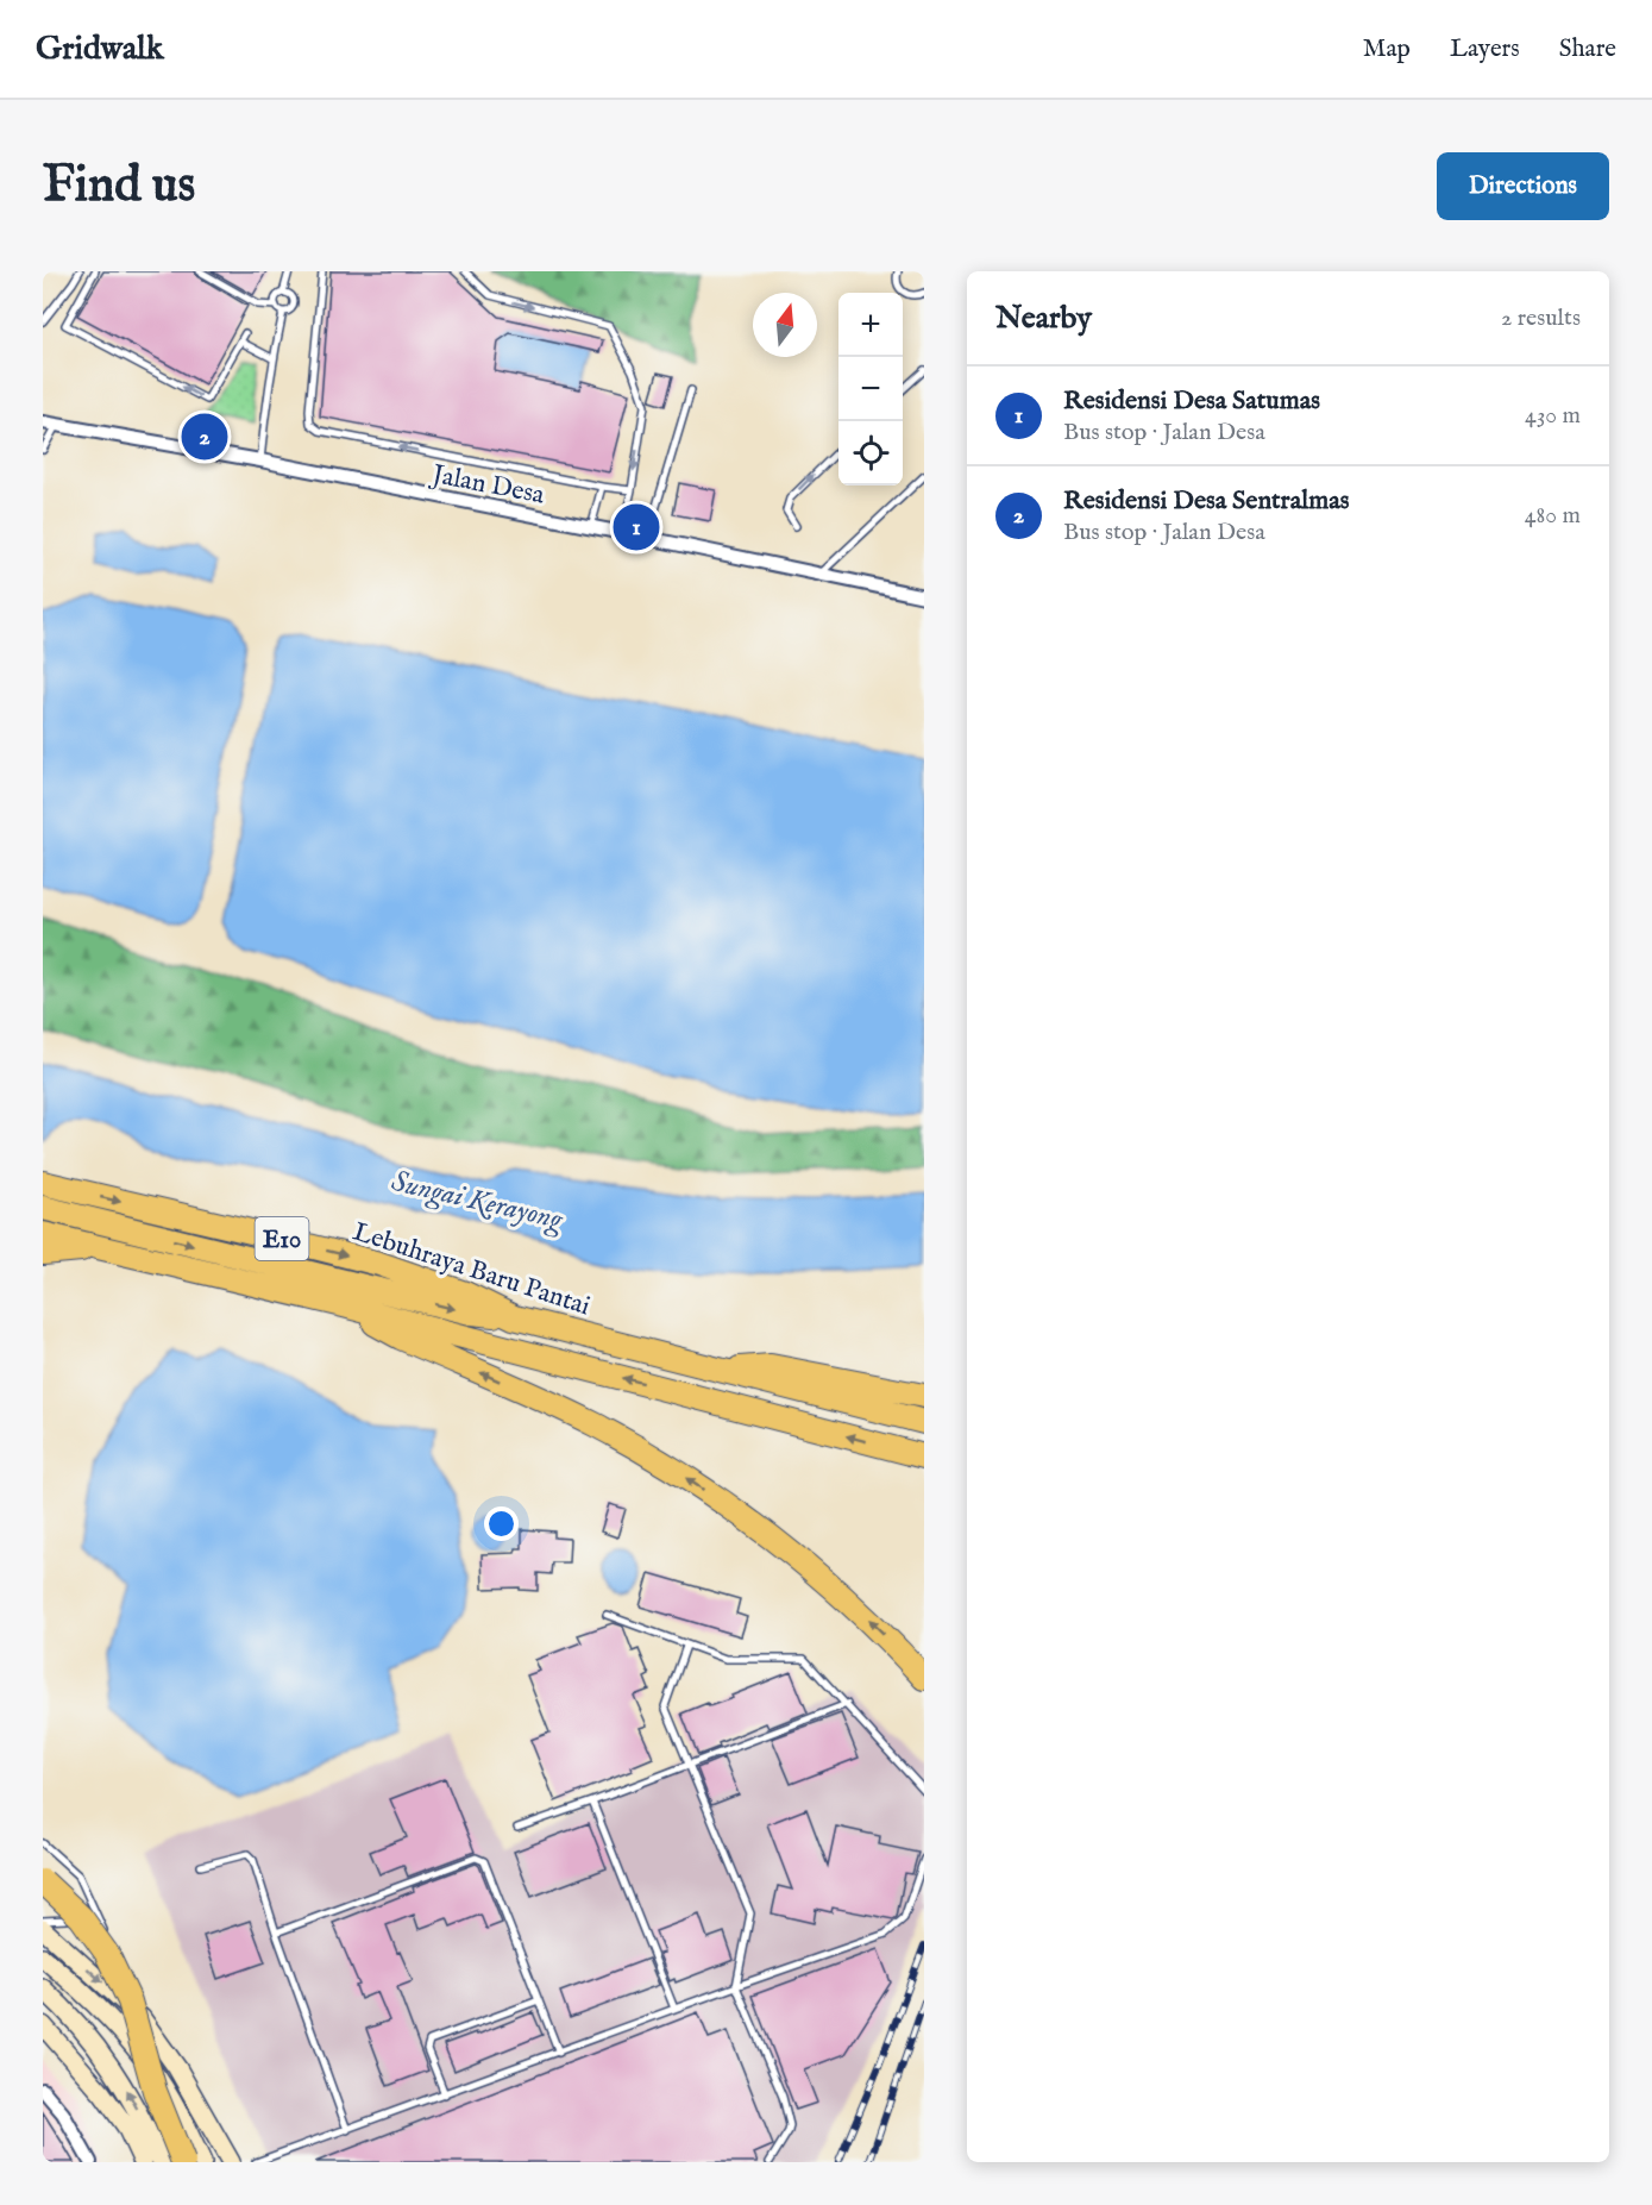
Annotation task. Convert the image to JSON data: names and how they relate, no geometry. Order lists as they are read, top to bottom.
{
  "streets": {
    "highway": ["E10", "Lebuhraya Baru Pantai"],
    "street": ["Jalan Desa"]
  },
  "water": ["Sungai Kerayong"],
  "north": "top",
  "page": {
    "header": "Gridwalk",
    "nav": ["Map", "Layers", "Share"],
    "buttons": "Directions",
    "title": "Find us",
    "heading": ["Nearby", "2 results"],
    "map_buttons": ["+", "−"],
    "list": [
      {
        "mark": "1",
        "name": "Residensi Desa Satumas",
        "note": "Bus stop · Jalan Desa",
        "value": "430 m"
      },
      {
        "mark": "2",
        "name": "Residensi Desa Sentralmas",
        "note": "Bus stop · Jalan Desa",
        "value": "480 m"
      }
    ],
    "pins": ["2", "1"]
  }
}
